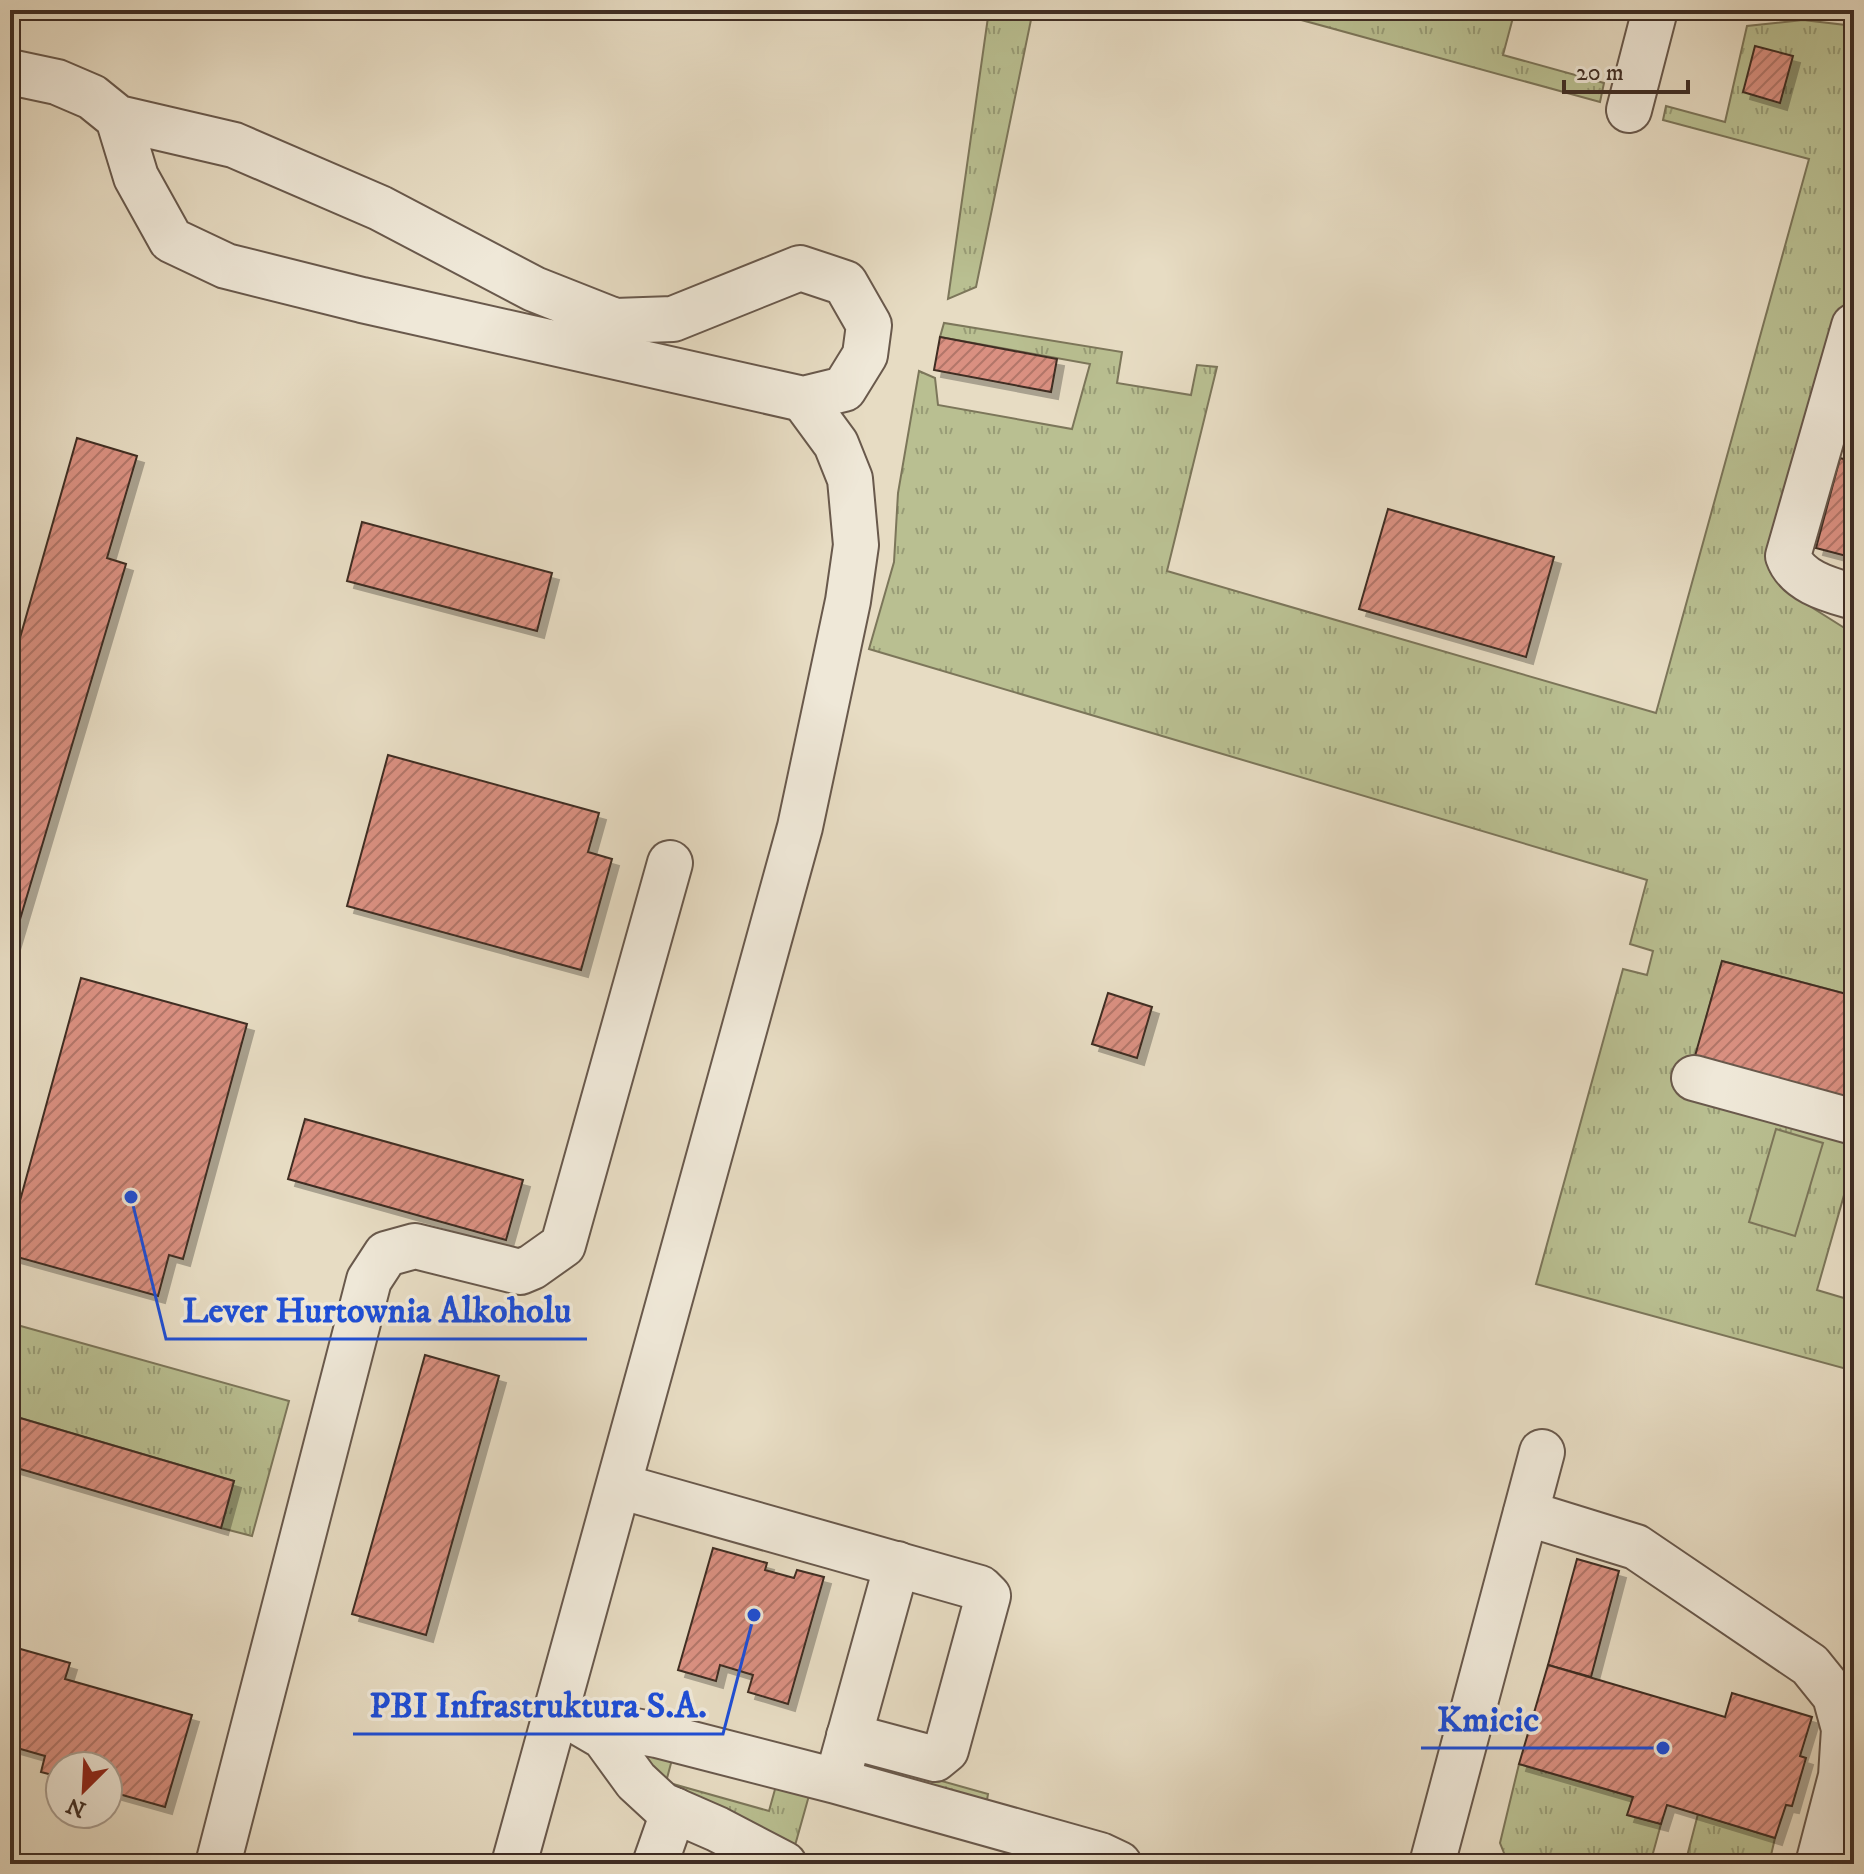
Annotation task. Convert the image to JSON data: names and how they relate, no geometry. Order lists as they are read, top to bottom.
{
  "places": ["Lever Hurtownia Alkoholu", "PBI Infrastruktura S.A.", "Kmicic"],
  "scale_bar": "20 m",
  "north": "bottom left"
}
